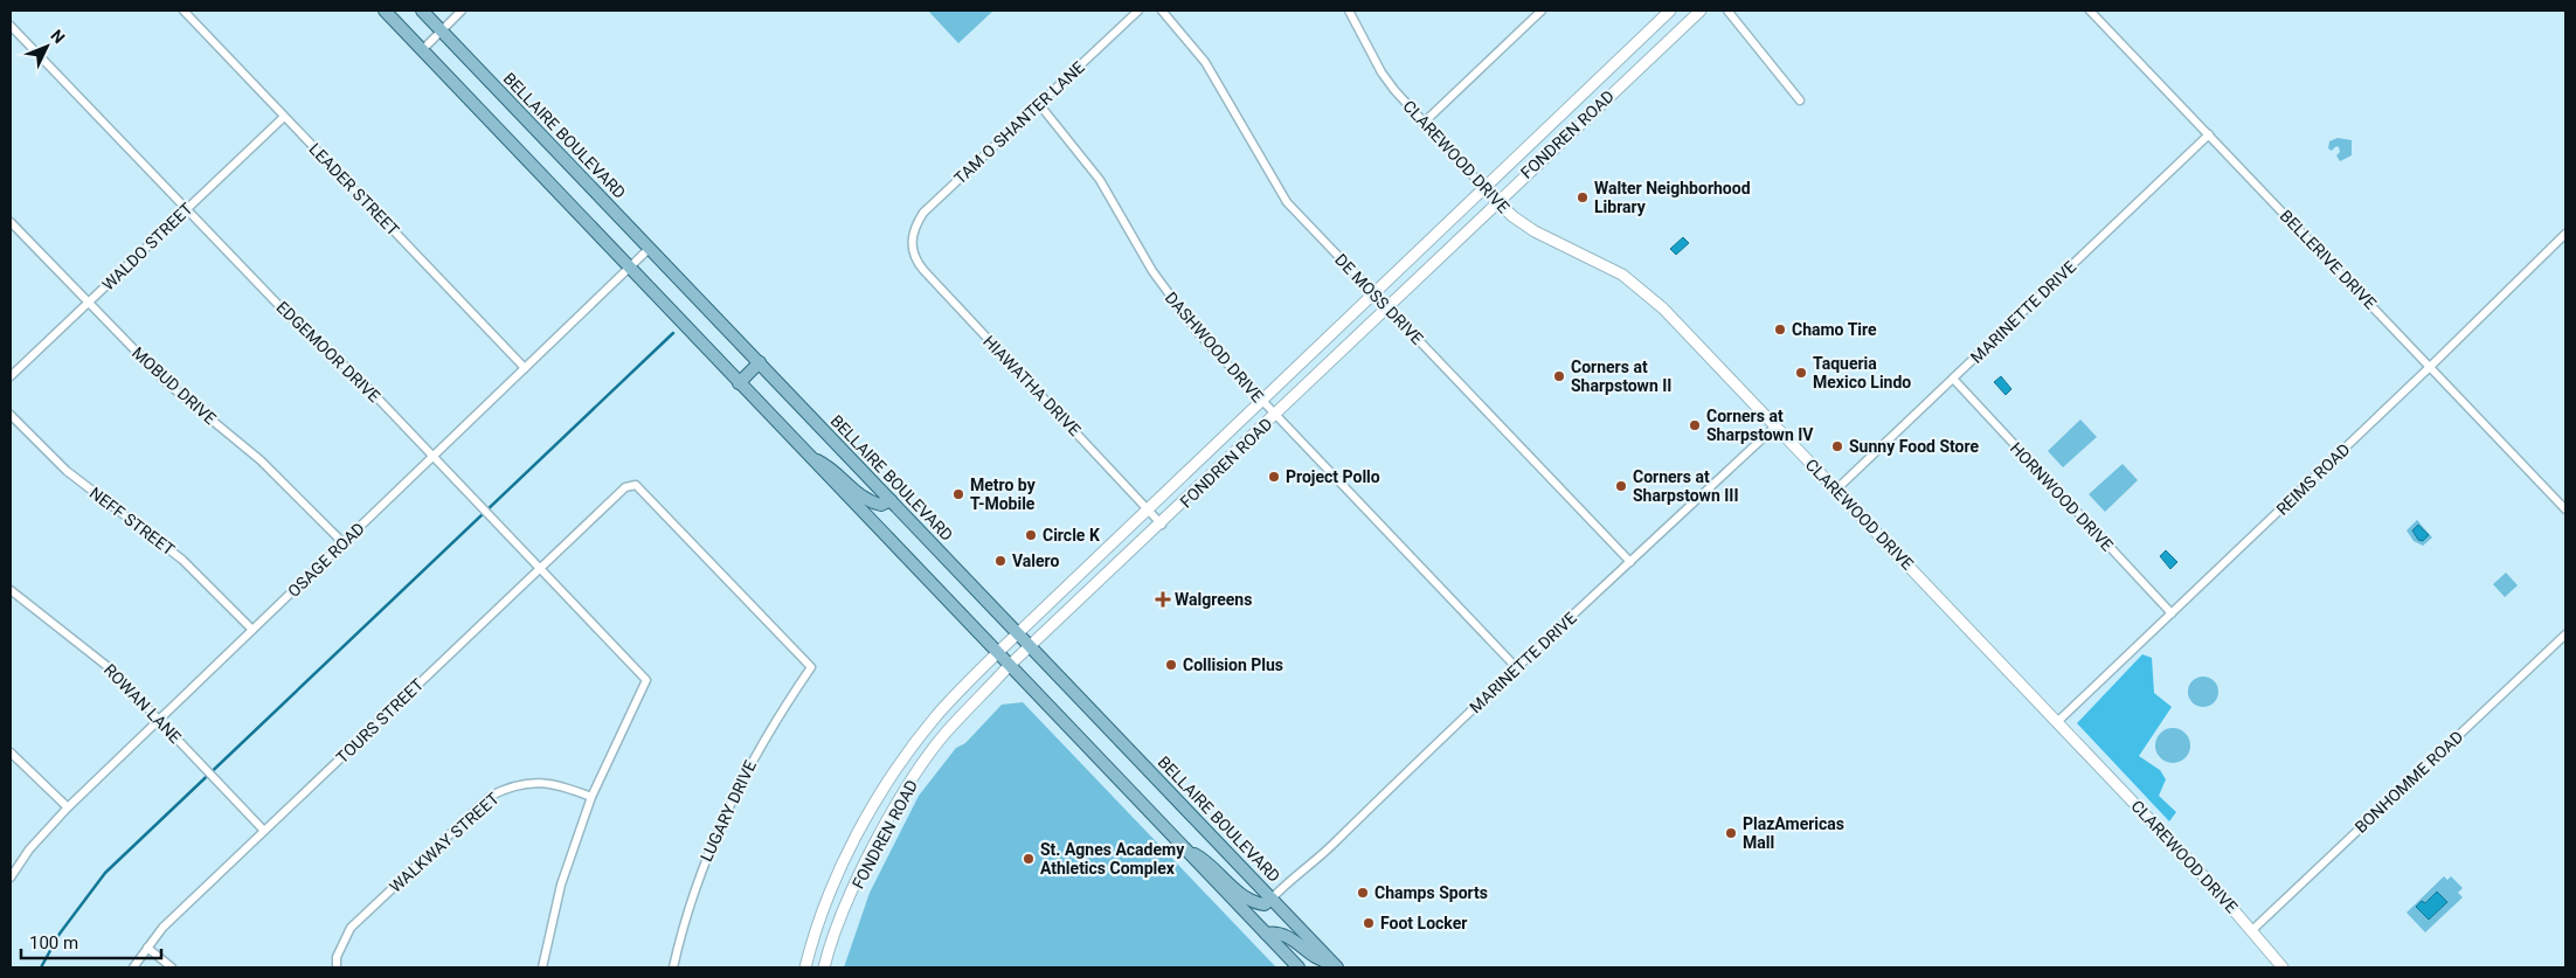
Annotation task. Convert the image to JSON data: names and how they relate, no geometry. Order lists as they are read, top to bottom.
{
  "streets": {
    "main road": ["FONDREN ROAD", "BELLAIRE BOULEVARD", "CLAREWOOD DRIVE"],
    "street": [
      "TAM O SHANTER LANE",
      "LEADER STREET",
      "WALDO STREET",
      "BELLERIVE DRIVE",
      "DE MOSS DRIVE",
      "MARINETTE DRIVE",
      "DASHWOOD DRIVE",
      "EDGEMOOR DRIVE",
      "MOBUD DRIVE",
      "HIAWATHA DRIVE",
      "REIMS ROAD",
      "HORNWOOD DRIVE",
      "NEFF STREET",
      "OSAGE ROAD",
      "ROWAN LANE",
      "TOURS STREET",
      "BONHOMME ROAD",
      "LUGARY DRIVE",
      "WALKWAY STREET"
    ]
  },
  "crossings": [
    ["TAM O SHANTER LANE", "DASHWOOD DRIVE"],
    ["TAM O SHANTER LANE", "HIAWATHA DRIVE"],
    ["FONDREN ROAD", "BELLAIRE BOULEVARD"],
    ["FONDREN ROAD", "CLAREWOOD DRIVE"],
    ["FONDREN ROAD", "DE MOSS DRIVE"],
    ["FONDREN ROAD", "DASHWOOD DRIVE"],
    ["FONDREN ROAD", "HIAWATHA DRIVE"],
    ["BELLAIRE BOULEVARD", "MARINETTE DRIVE"],
    ["BELLAIRE BOULEVARD", "OSAGE ROAD"],
    ["CLAREWOOD DRIVE", "MARINETTE DRIVE"],
    ["CLAREWOOD DRIVE", "REIMS ROAD"],
    ["CLAREWOOD DRIVE", "BONHOMME ROAD"],
    ["LEADER STREET", "WALDO STREET"],
    ["LEADER STREET", "OSAGE ROAD"],
    ["WALDO STREET", "EDGEMOOR DRIVE"],
    ["WALDO STREET", "MOBUD DRIVE"],
    ["BELLERIVE DRIVE", "MARINETTE DRIVE"],
    ["BELLERIVE DRIVE", "REIMS ROAD"],
    ["DE MOSS DRIVE", "MARINETTE DRIVE"],
    ["MARINETTE DRIVE", "DASHWOOD DRIVE"],
    ["MARINETTE DRIVE", "HORNWOOD DRIVE"],
    ["EDGEMOOR DRIVE", "OSAGE ROAD"],
    ["EDGEMOOR DRIVE", "TOURS STREET"],
    ["EDGEMOOR DRIVE", "WALKWAY STREET"],
    ["MOBUD DRIVE", "OSAGE ROAD"],
    ["REIMS ROAD", "HORNWOOD DRIVE"],
    ["NEFF STREET", "OSAGE ROAD"],
    ["OSAGE ROAD", "ROWAN LANE"],
    ["ROWAN LANE", "TOURS STREET"],
    ["TOURS STREET", "LUGARY DRIVE"]
  ],
  "places": {
    "other": [
      "Walter Neighborhood Library",
      "Chamo Tire",
      "Taqueria Mexico Lindo",
      "Corners at Sharpstown II",
      "Corners at Sharpstown IV",
      "Sunny Food Store",
      "Project Pollo",
      "Corners at Sharpstown III",
      "Metro by T-Mobile",
      "Circle K",
      "Valero",
      "Collision Plus",
      "PlazAmericas Mall",
      "St. Agnes Academy Athletics Complex",
      "Champs Sports",
      "Foot Locker"
    ],
    "health": ["Walgreens"]
  },
  "scale_bar": "100 m",
  "north": "top right"
}
